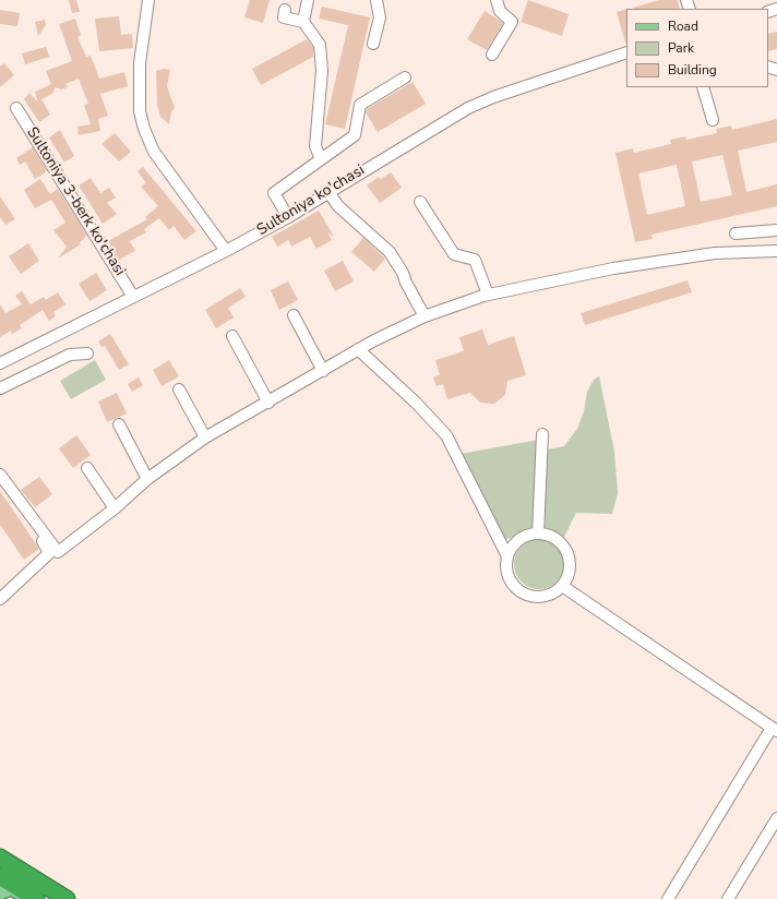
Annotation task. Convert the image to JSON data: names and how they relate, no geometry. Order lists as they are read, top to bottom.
{
  "streets": {
    "street": ["Sultoniya ko'chasi", "Sultoniya 3-berk ko'chasi"]
  },
  "crossings": [
    ["Sultoniya ko'chasi", "Sultoniya 3-berk ko'chasi"]
  ],
  "legend": ["Road", "Park", "Building"]
}
